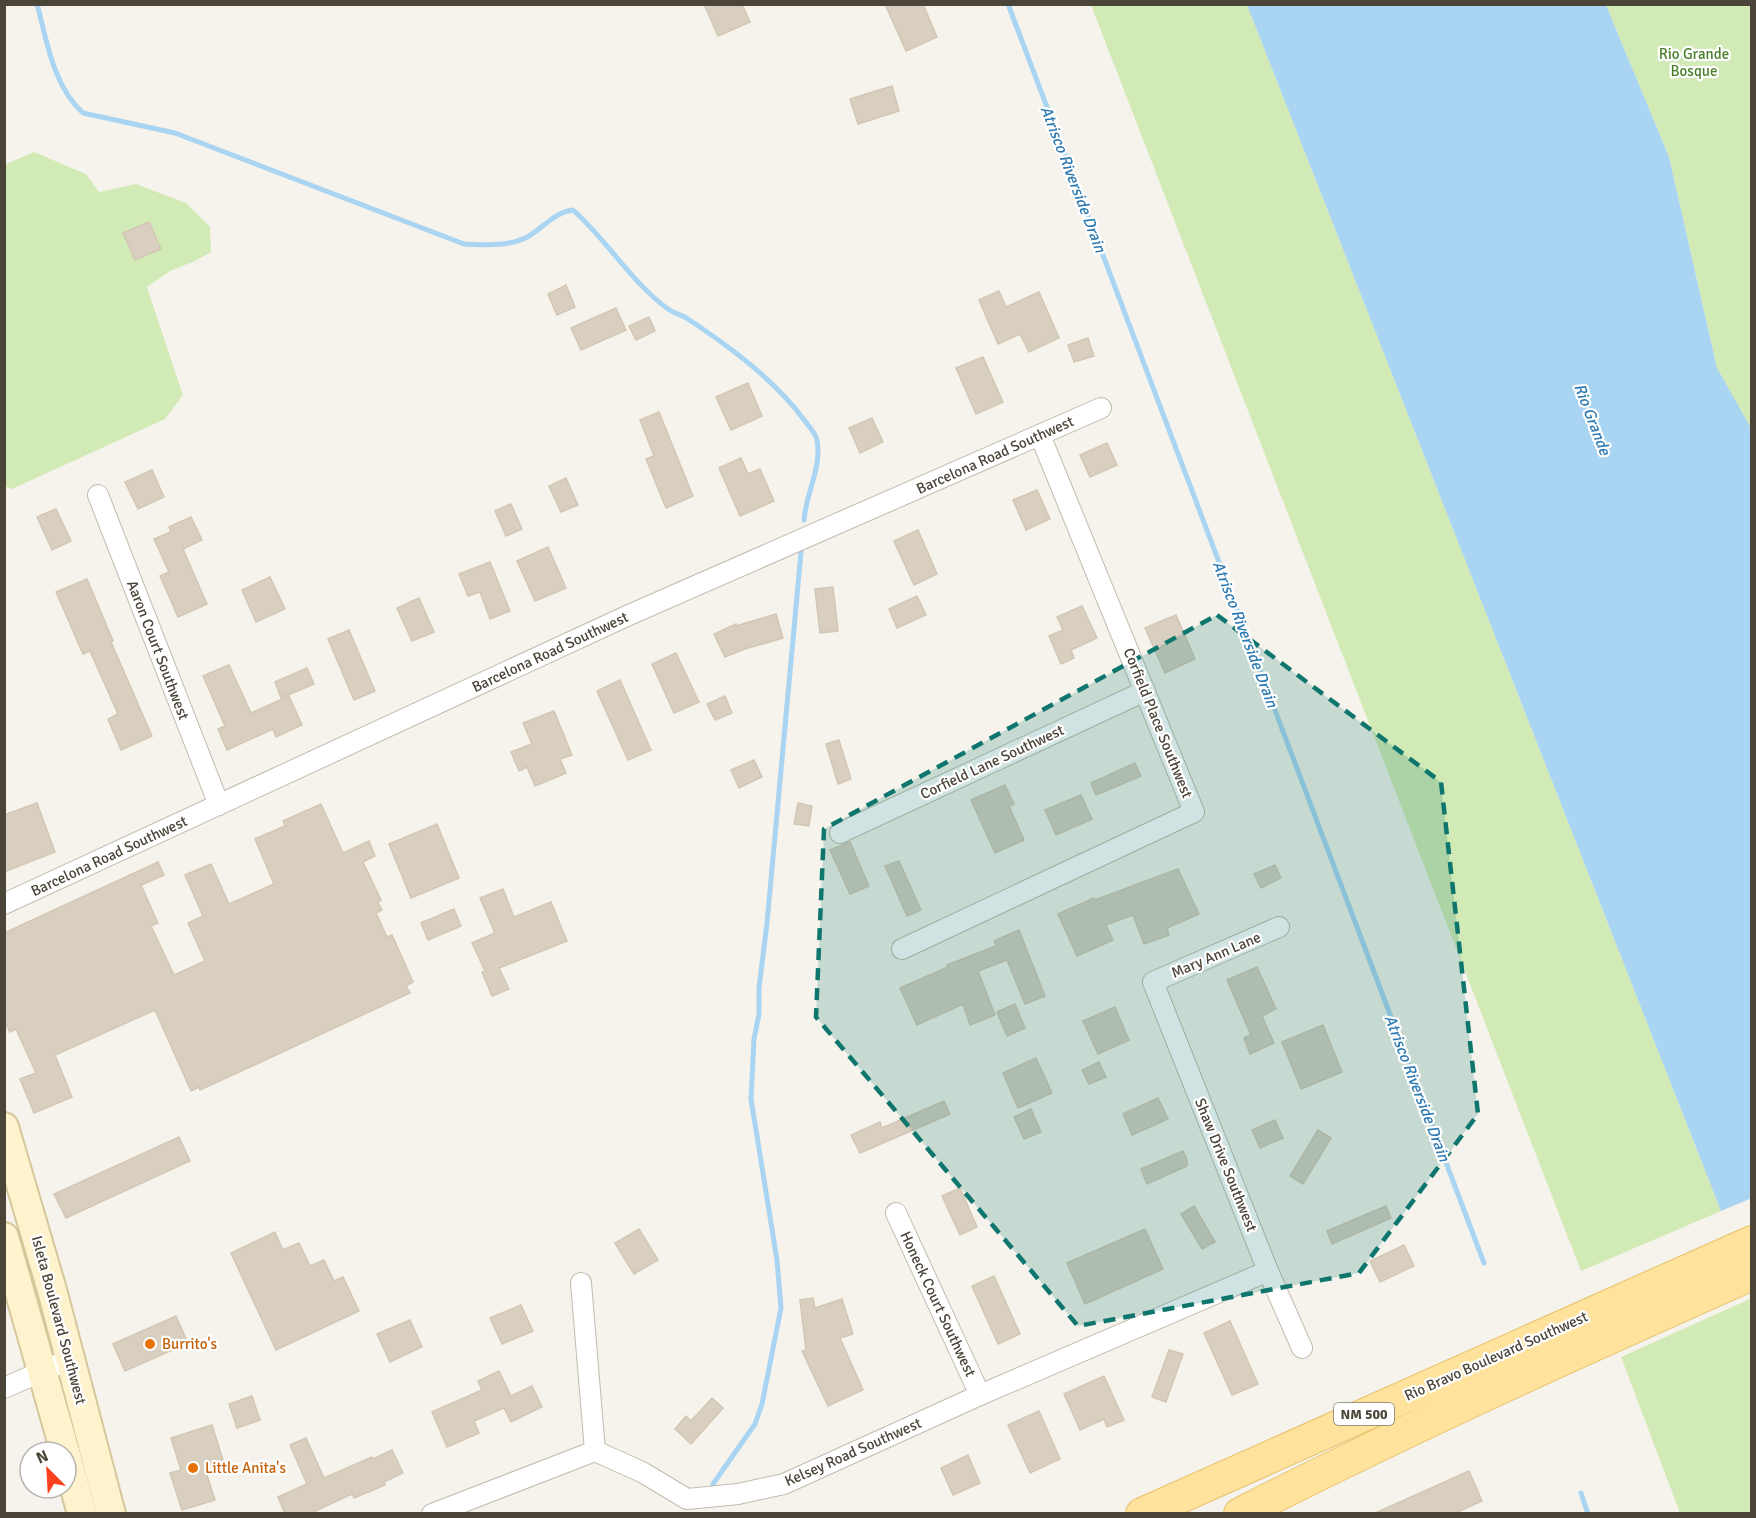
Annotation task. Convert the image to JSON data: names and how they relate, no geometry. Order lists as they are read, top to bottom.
{
  "streets": {
    "main road": ["Isleta Boulevard Southwest", "Rio Bravo Boulevard Southwest", "NM 500"],
    "street": [
      "Barcelona Road Southwest",
      "Aaron Court Southwest",
      "Corfield Place Southwest",
      "Corfield Lane Southwest",
      "Mary Ann Lane",
      "Shaw Drive Southwest",
      "Honeck Court Southwest",
      "Kelsey Road Southwest"
    ]
  },
  "crossings": [
    ["Barcelona Road Southwest", "Aaron Court Southwest"],
    ["Barcelona Road Southwest", "Corfield Place Southwest"],
    ["Corfield Place Southwest", "Corfield Lane Southwest"],
    ["Mary Ann Lane", "Shaw Drive Southwest"],
    ["Shaw Drive Southwest", "Kelsey Road Southwest"],
    ["Honeck Court Southwest", "Kelsey Road Southwest"]
  ],
  "water": ["Atrisco Riverside Drain", "Rio Grande"],
  "parks": ["Rio Grande Bosque"],
  "places": ["Burrito's", "Little Anita's"],
  "north": "top left"
}
